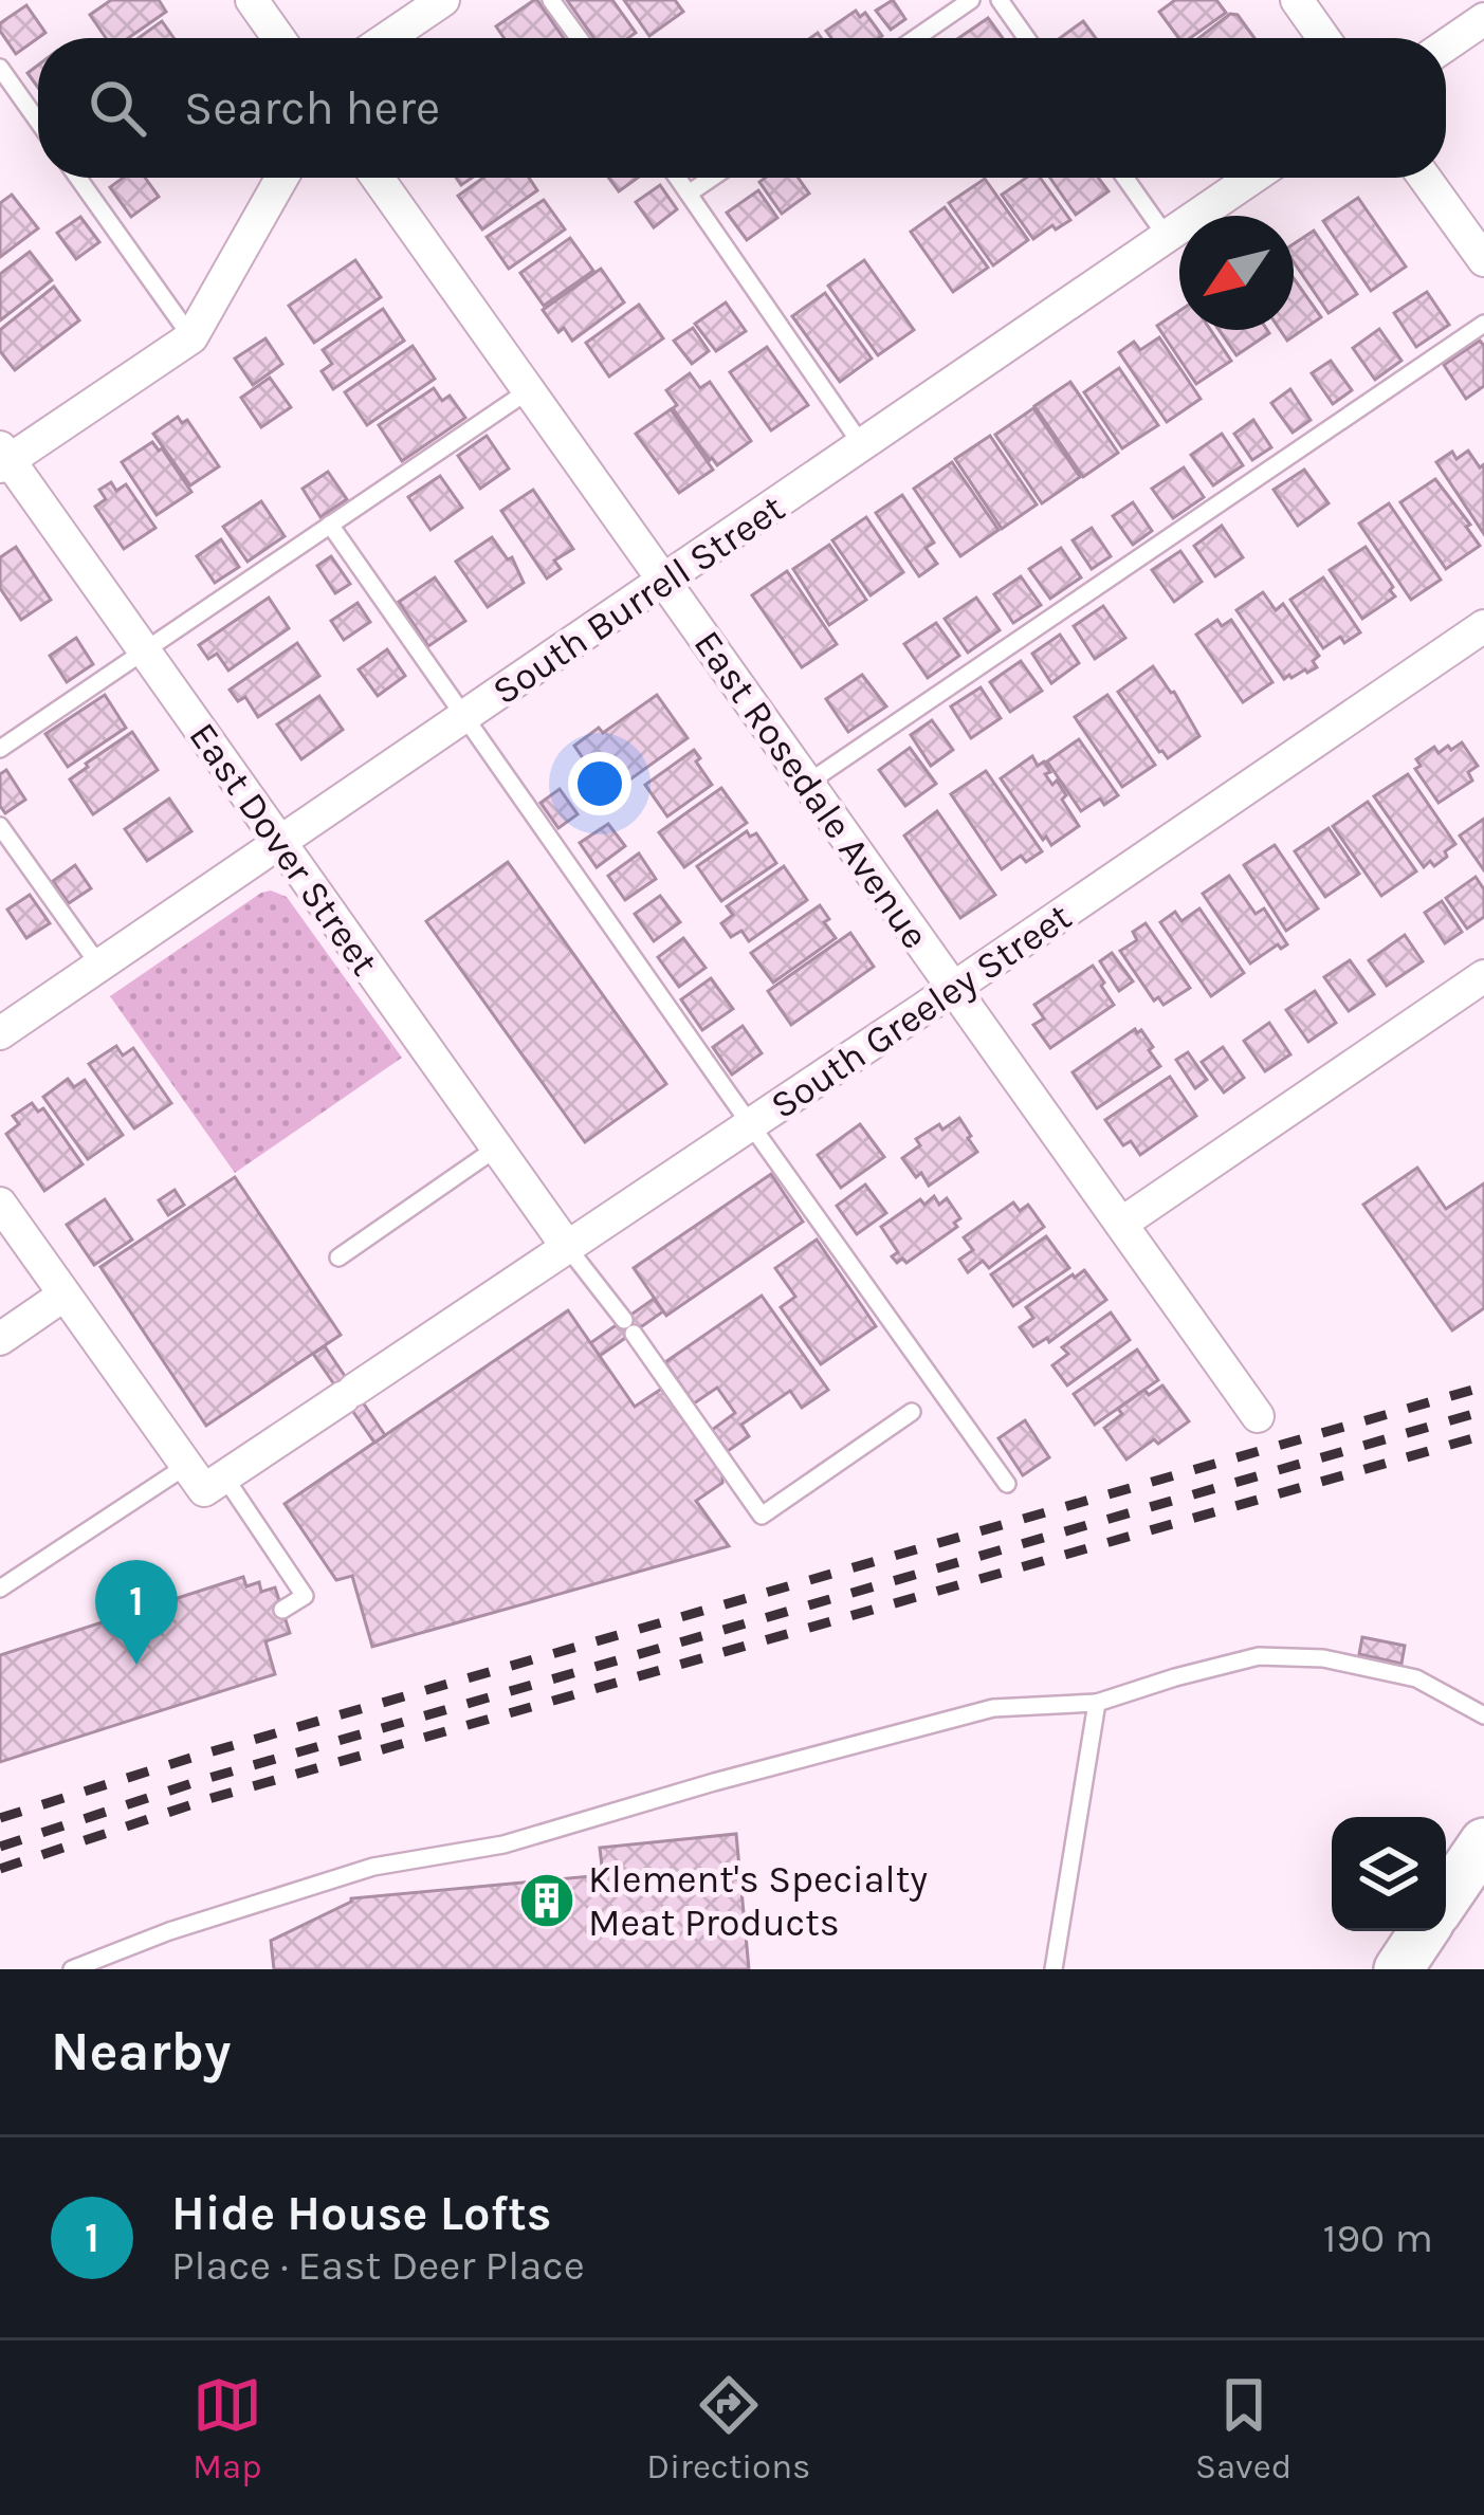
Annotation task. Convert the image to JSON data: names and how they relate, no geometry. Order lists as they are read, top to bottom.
{
  "streets": {
    "street": [
      "South Burrell Street",
      "East Rosedale Avenue",
      "East Dover Street",
      "South Greeley Street"
    ]
  },
  "crossings": [
    ["South Burrell Street", "East Rosedale Avenue"],
    ["South Burrell Street", "East Dover Street"],
    ["East Rosedale Avenue", "South Greeley Street"],
    ["East Dover Street", "South Greeley Street"]
  ],
  "places": {
    "building": ["Klement's Specialty Meat Products"]
  },
  "north": "bottom left",
  "page": {
    "search": "Search here",
    "pins": "1",
    "heading": "Nearby",
    "list": [
      {
        "mark": "1",
        "name": "Hide House Lofts",
        "note": "Place · East Deer Place",
        "value": "190 m"
      }
    ],
    "nav": ["Map", "Directions", "Saved"]
  }
}
